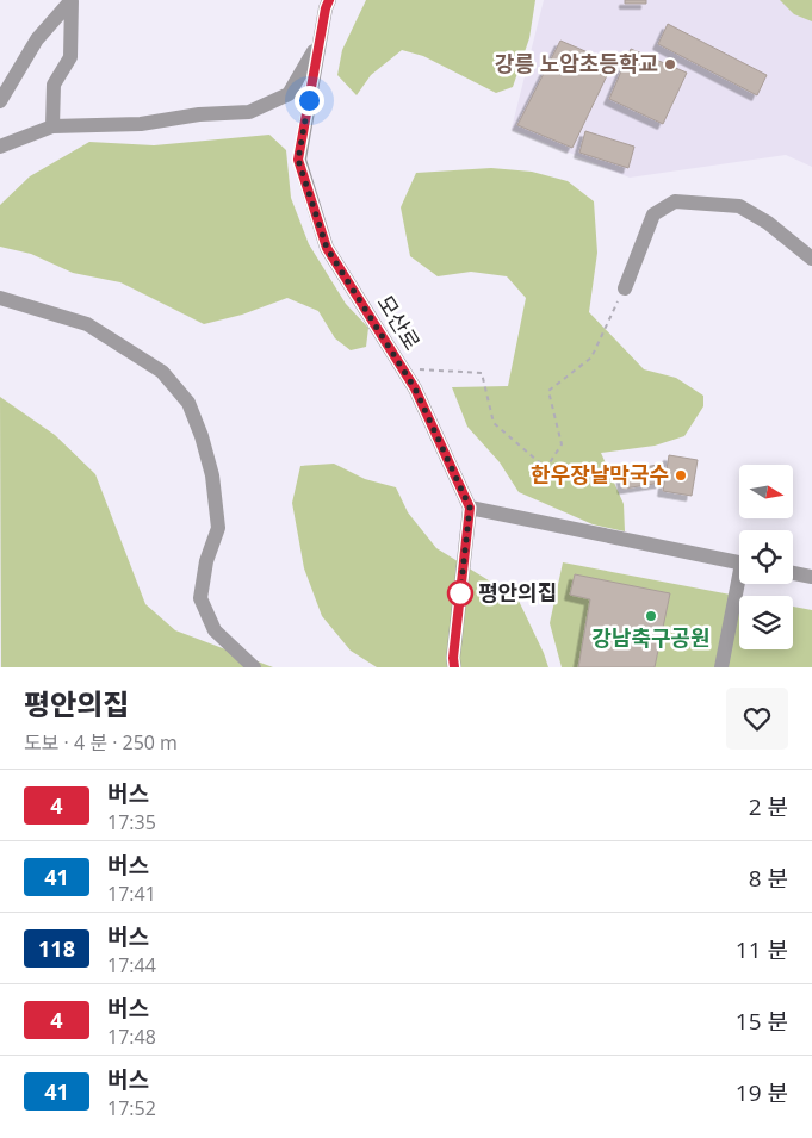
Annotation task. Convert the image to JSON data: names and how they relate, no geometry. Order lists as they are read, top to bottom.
{
  "streets": {
    "street": ["모산로"]
  },
  "places": [
    "강릉 노암초등학교",
    "한우장날막국수",
    "평안의집",
    "강남축구공원"
  ],
  "lines": ["bus line 4"],
  "north": "right",
  "page": {
    "heading": ["평안의집", "도보 · 4 분 · 250 m"],
    "list": [
      {
        "mark": "4",
        "name": "버스",
        "note": "17:35",
        "value": "2 분"
      },
      {
        "mark": "41",
        "name": "버스",
        "note": "17:41",
        "value": "8 분"
      },
      {
        "mark": "118",
        "name": "버스",
        "note": "17:44",
        "value": "11 분"
      },
      {
        "mark": "4",
        "name": "버스",
        "note": "17:48",
        "value": "15 분"
      },
      {
        "mark": "41",
        "name": "버스",
        "note": "17:52",
        "value": "19 분"
      }
    ]
  }
}
